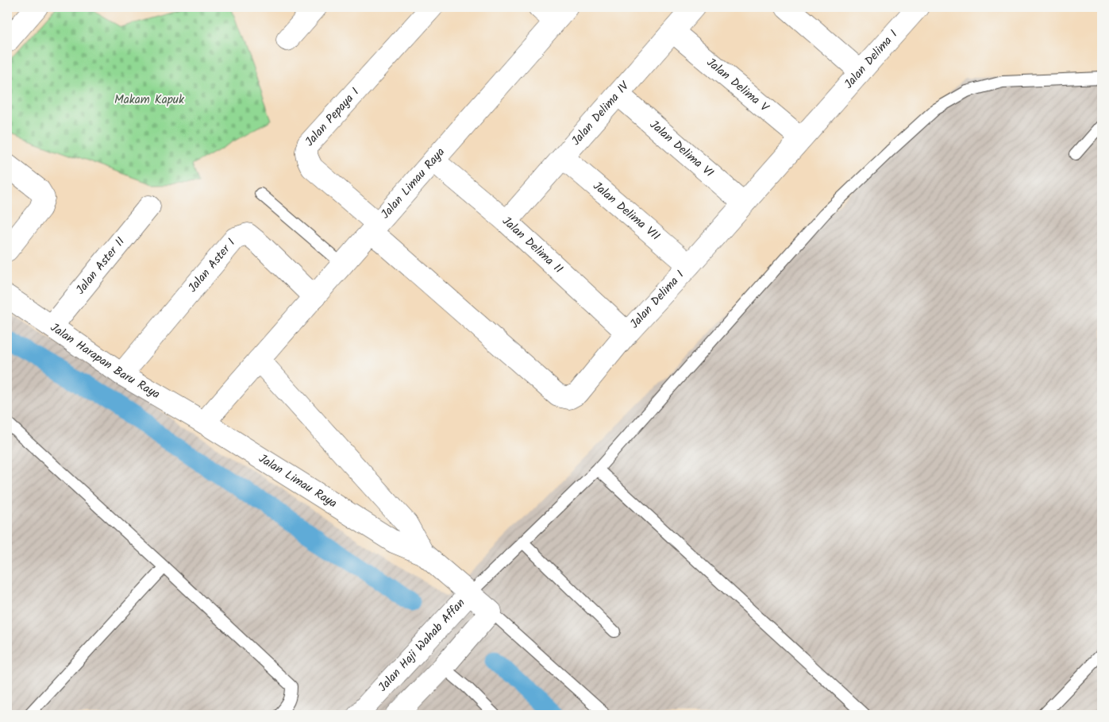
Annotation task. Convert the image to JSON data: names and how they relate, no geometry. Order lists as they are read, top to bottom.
{
  "streets": {
    "street": [
      "Jalan Delima I",
      "Jalan Delima V",
      "Jalan Delima IV",
      "Jalan Pepaya I",
      "Jalan Delima VI",
      "Jalan Limau Raya",
      "Jalan Delima VII",
      "Jalan Delima II",
      "Jalan Aster II",
      "Jalan Aster I",
      "Jalan Harapan Baru Raya",
      "Jalan Haji Wahab Affan"
    ]
  },
  "crossings": [
    ["Jalan Delima I", "Jalan Delima V"],
    ["Jalan Delima I", "Jalan Pepaya I"],
    ["Jalan Delima I", "Jalan Delima VI"],
    ["Jalan Delima I", "Jalan Limau Raya"],
    ["Jalan Delima I", "Jalan Delima VII"],
    ["Jalan Delima I", "Jalan Delima II"],
    ["Jalan Delima V", "Jalan Delima IV"],
    ["Jalan Delima IV", "Jalan Delima VI"],
    ["Jalan Delima IV", "Jalan Delima VII"],
    ["Jalan Delima IV", "Jalan Delima II"],
    ["Jalan Pepaya I", "Jalan Limau Raya"],
    ["Jalan Limau Raya", "Jalan Delima II"],
    ["Jalan Limau Raya", "Jalan Aster I"],
    ["Jalan Limau Raya", "Jalan Harapan Baru Raya"],
    ["Jalan Limau Raya", "Jalan Haji Wahab Affan"],
    ["Jalan Aster II", "Jalan Harapan Baru Raya"],
    ["Jalan Aster I", "Jalan Harapan Baru Raya"]
  ],
  "parks": ["Makam Kapuk"]
}
